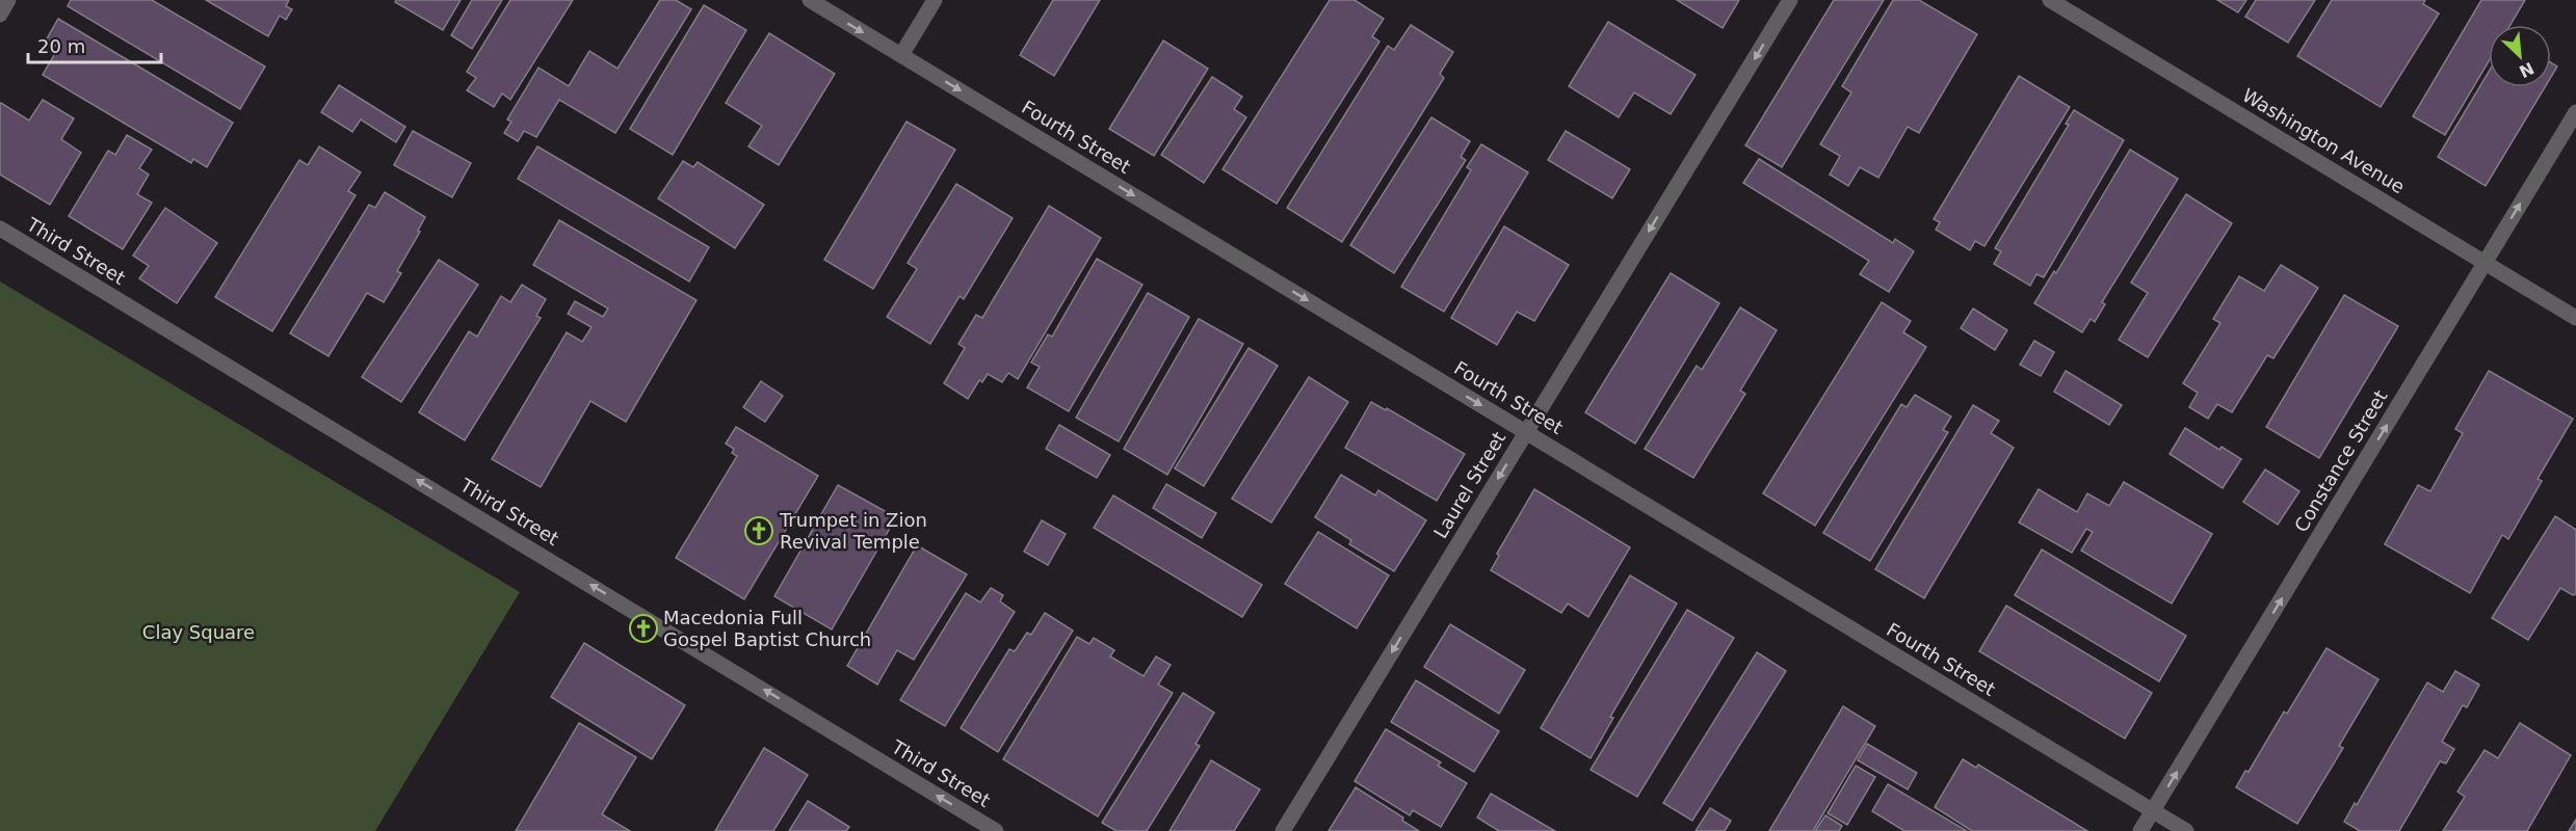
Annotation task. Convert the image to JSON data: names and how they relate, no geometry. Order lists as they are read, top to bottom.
{
  "streets": {
    "street": [
      "Fourth Street",
      "Washington Avenue",
      "Third Street",
      "Constance Street",
      "Laurel Street"
    ]
  },
  "crossings": [
    ["Fourth Street", "Constance Street"],
    ["Fourth Street", "Laurel Street"],
    ["Washington Avenue", "Constance Street"]
  ],
  "one_way": [
    "Fourth Street",
    "Third Street",
    "Constance Street",
    "Laurel Street"
  ],
  "parks": ["Clay Square"],
  "places": {
    "church": ["Trumpet in Zion Revival Temple", "Macedonia Full Gospel Baptist Church"]
  },
  "scale_bar": "20 m",
  "north": "bottom right"
}
